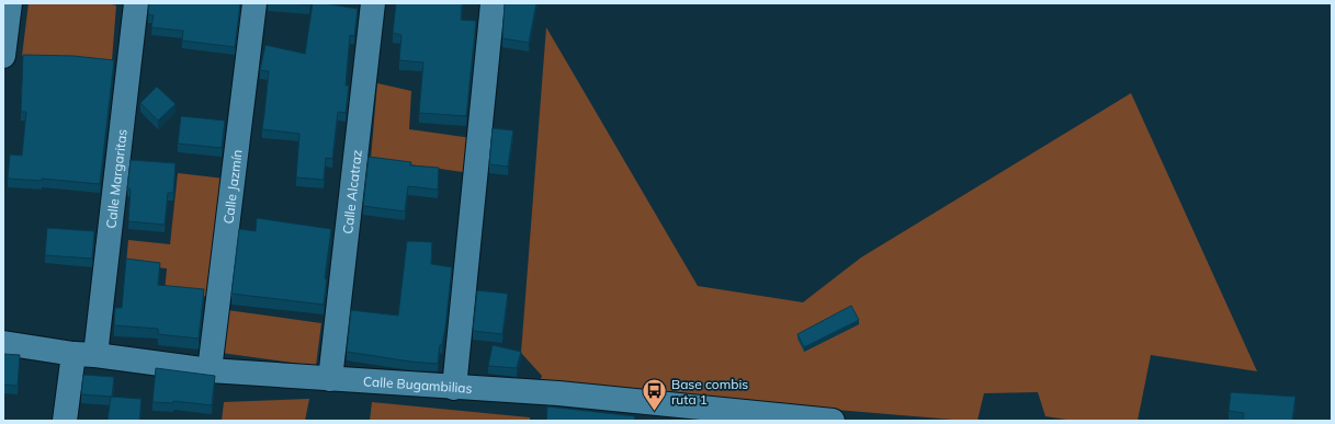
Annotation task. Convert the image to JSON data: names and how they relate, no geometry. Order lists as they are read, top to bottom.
{
  "streets": {
    "street": [
      "Calle Margaritas",
      "Calle Jazmín",
      "Calle Alcatraz",
      "Calle Bugambilias"
    ]
  },
  "crossings": [
    ["Calle Margaritas", "Calle Bugambilias"],
    ["Calle Jazmín", "Calle Bugambilias"],
    ["Calle Alcatraz", "Calle Bugambilias"]
  ],
  "places": {
    "bus stop": ["Base combis ruta 1"]
  }
}
